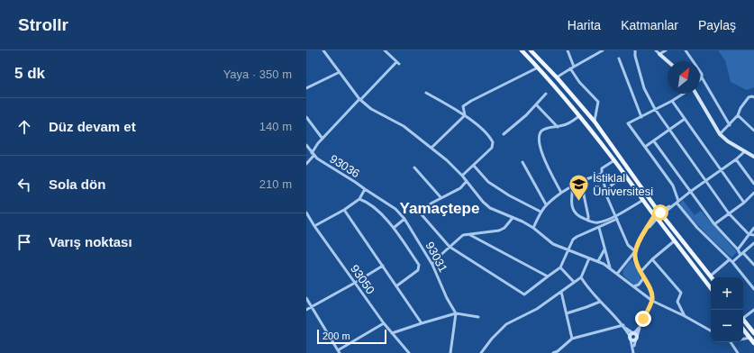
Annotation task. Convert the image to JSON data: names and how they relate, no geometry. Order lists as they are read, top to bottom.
{
  "streets": {
    "street": ["93036", "93031", "93050"]
  },
  "crossings": [
    ["93036", "93031"]
  ],
  "districts": ["Yamaçtepe"],
  "places": {
    "school or university": ["İstiklal Üniversitesi"]
  },
  "scale_bar": "200 m",
  "north": "top right",
  "page": {
    "header": "Strollr",
    "nav": ["Harita", "Katmanlar", "Paylaş"],
    "heading": ["5 dk", "Yaya · 350 m"],
    "list": [
      ["Düz devam et", "140 m"],
      ["Sola dön", "210 m"],
      "Varış noktası"
    ],
    "map_buttons": ["+", "−"],
    "scale": "200 m"
  }
}
